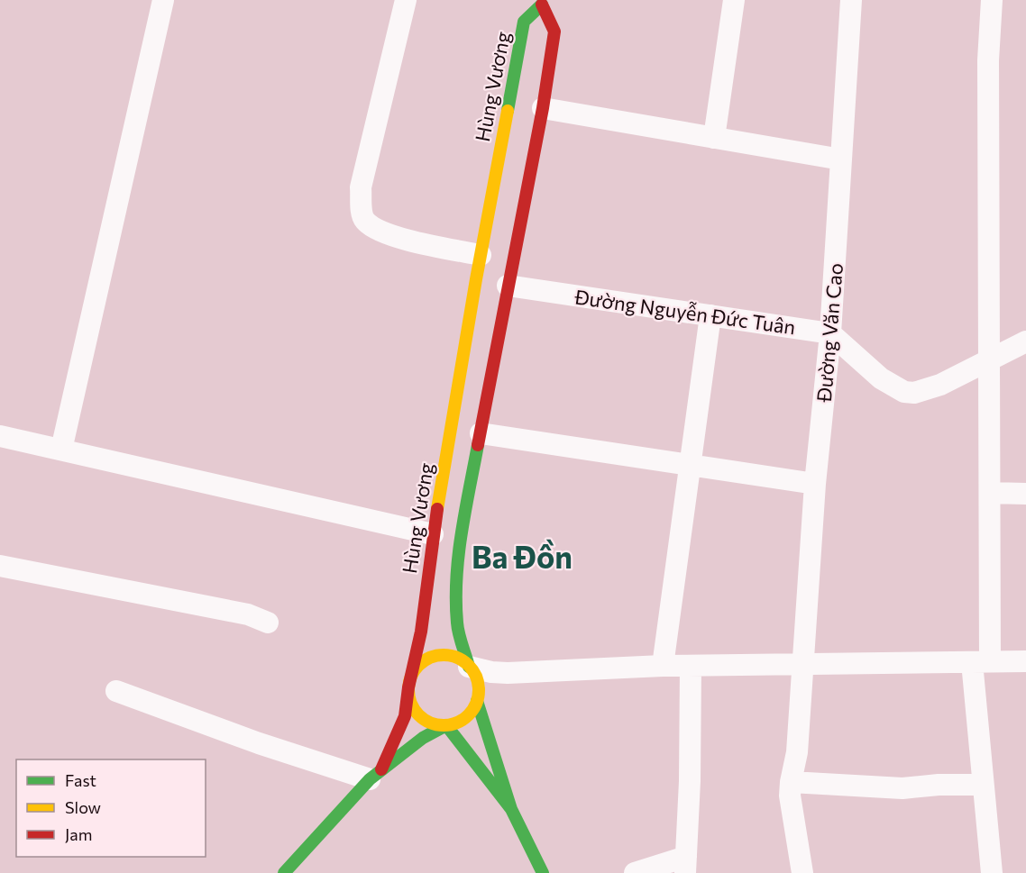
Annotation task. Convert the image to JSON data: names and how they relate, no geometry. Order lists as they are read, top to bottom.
{
  "streets": {
    "street": ["Hùng Vương", "Đường Nguyễn Đức Tuân", "Đường Văn Cao"]
  },
  "crossings": [
    ["Hùng Vương", "Đường Nguyễn Đức Tuân"],
    ["Đường Nguyễn Đức Tuân", "Đường Văn Cao"]
  ],
  "districts": ["Ba Đồn"],
  "legend": ["Fast", "Slow", "Jam"]
}
